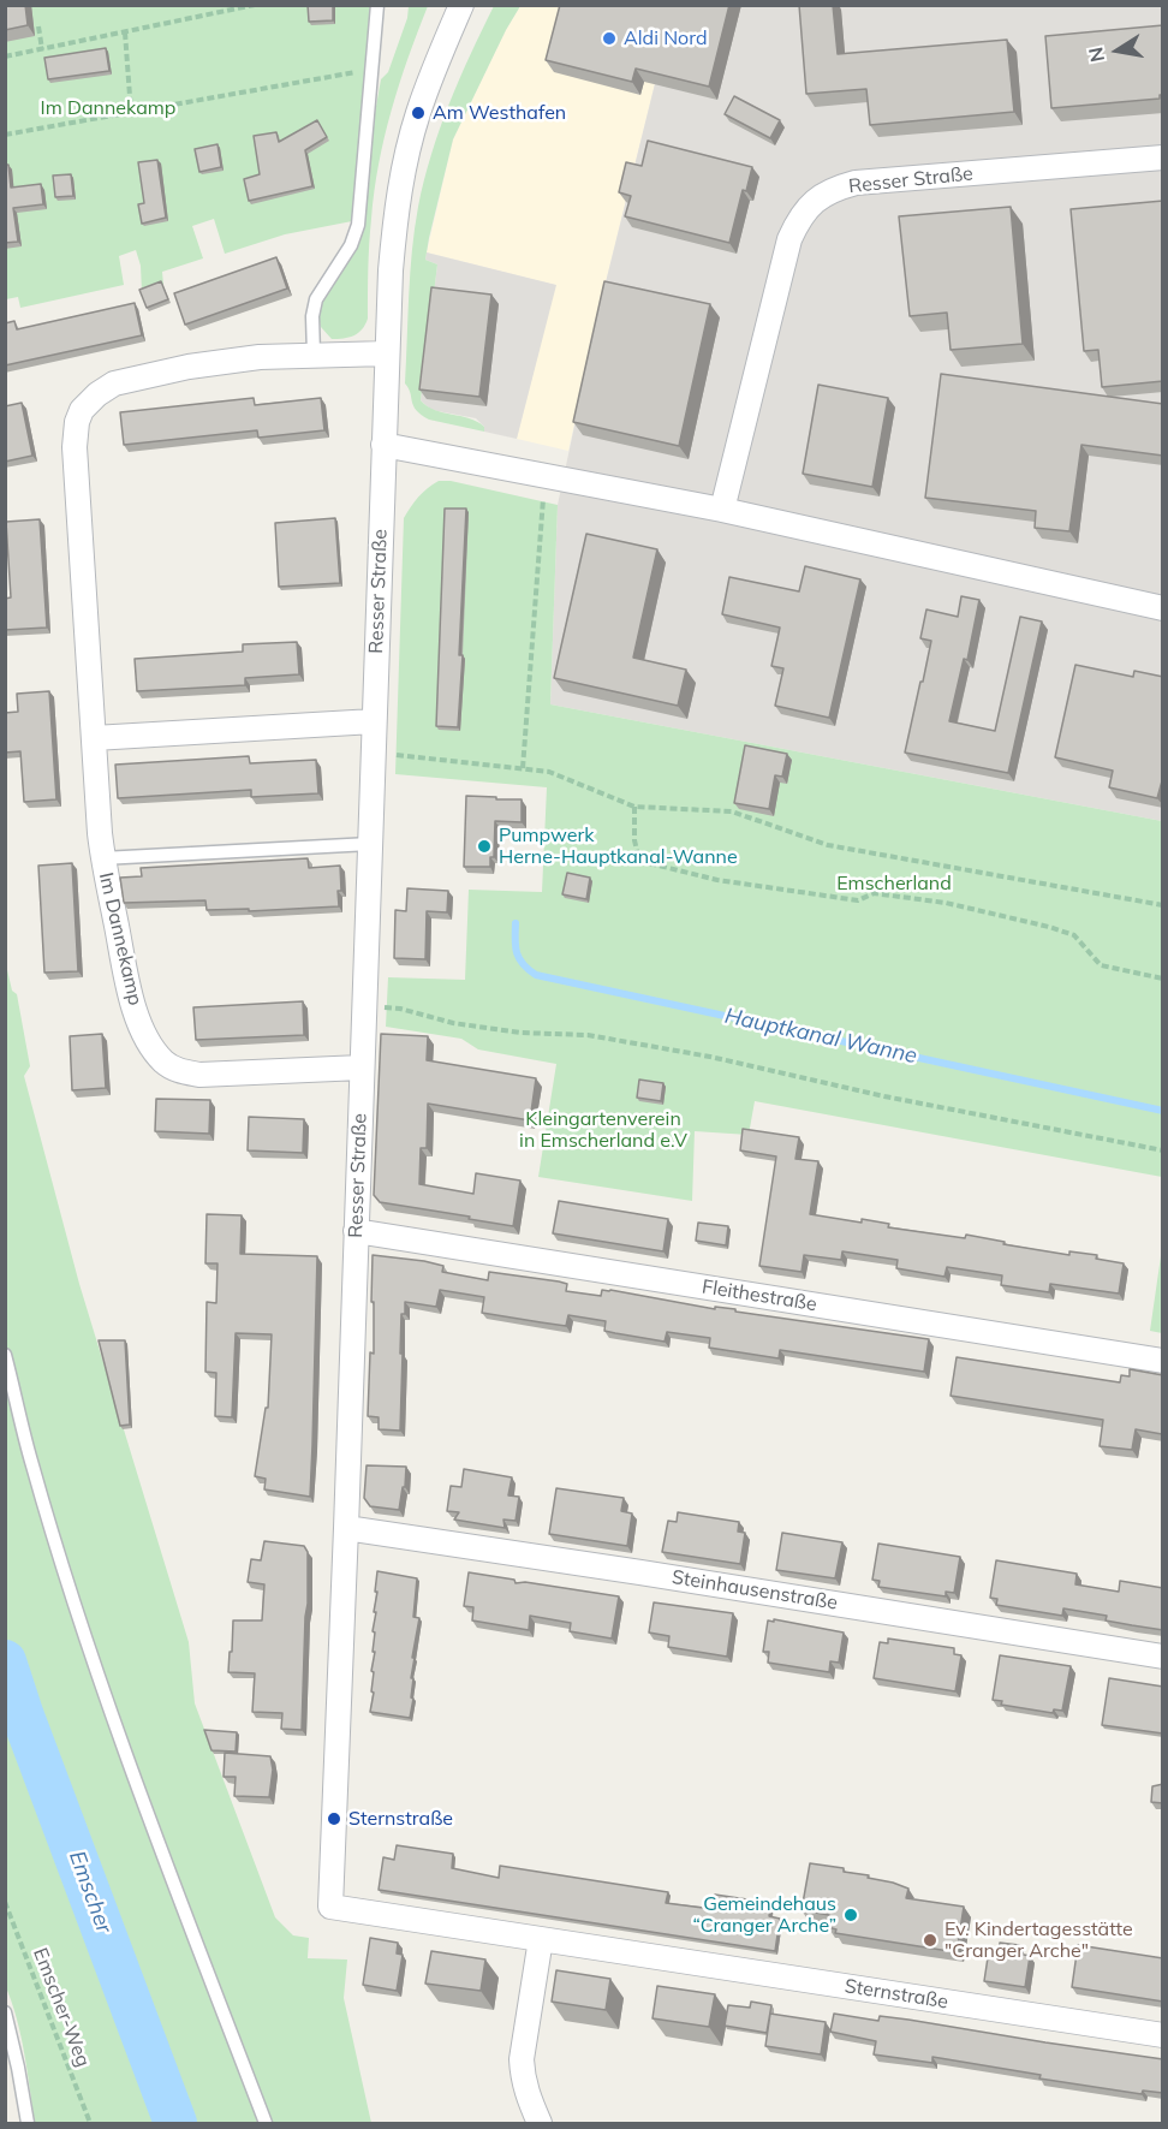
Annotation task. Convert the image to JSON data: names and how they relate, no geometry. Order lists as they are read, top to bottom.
{
  "streets": {
    "street": [
      "Resser Straße",
      "Im Dannekamp",
      "Fleithestraße",
      "Steinhausenstraße",
      "Sternstraße"
    ],
    "path": ["Emscher-Weg"]
  },
  "crossings": [
    ["Resser Straße", "Im Dannekamp"],
    ["Resser Straße", "Fleithestraße"],
    ["Resser Straße", "Steinhausenstraße"],
    ["Resser Straße", "Sternstraße"]
  ],
  "water": ["Hauptkanal Wanne", "Emscher"],
  "parks": ["Im Dannekamp", "Emscherland", "Kleingartenverein in Emscherland e.V"],
  "places": [
    "Aldi Nord",
    "Am Westhafen",
    "Pumpwerk Herne-Hauptkanal-Wanne",
    "Sternstraße",
    "Gemeindehaus “Cranger Arche”",
    "Ev. Kindertagesstätte \"Cranger Arche\""
  ],
  "north": "left"
}
